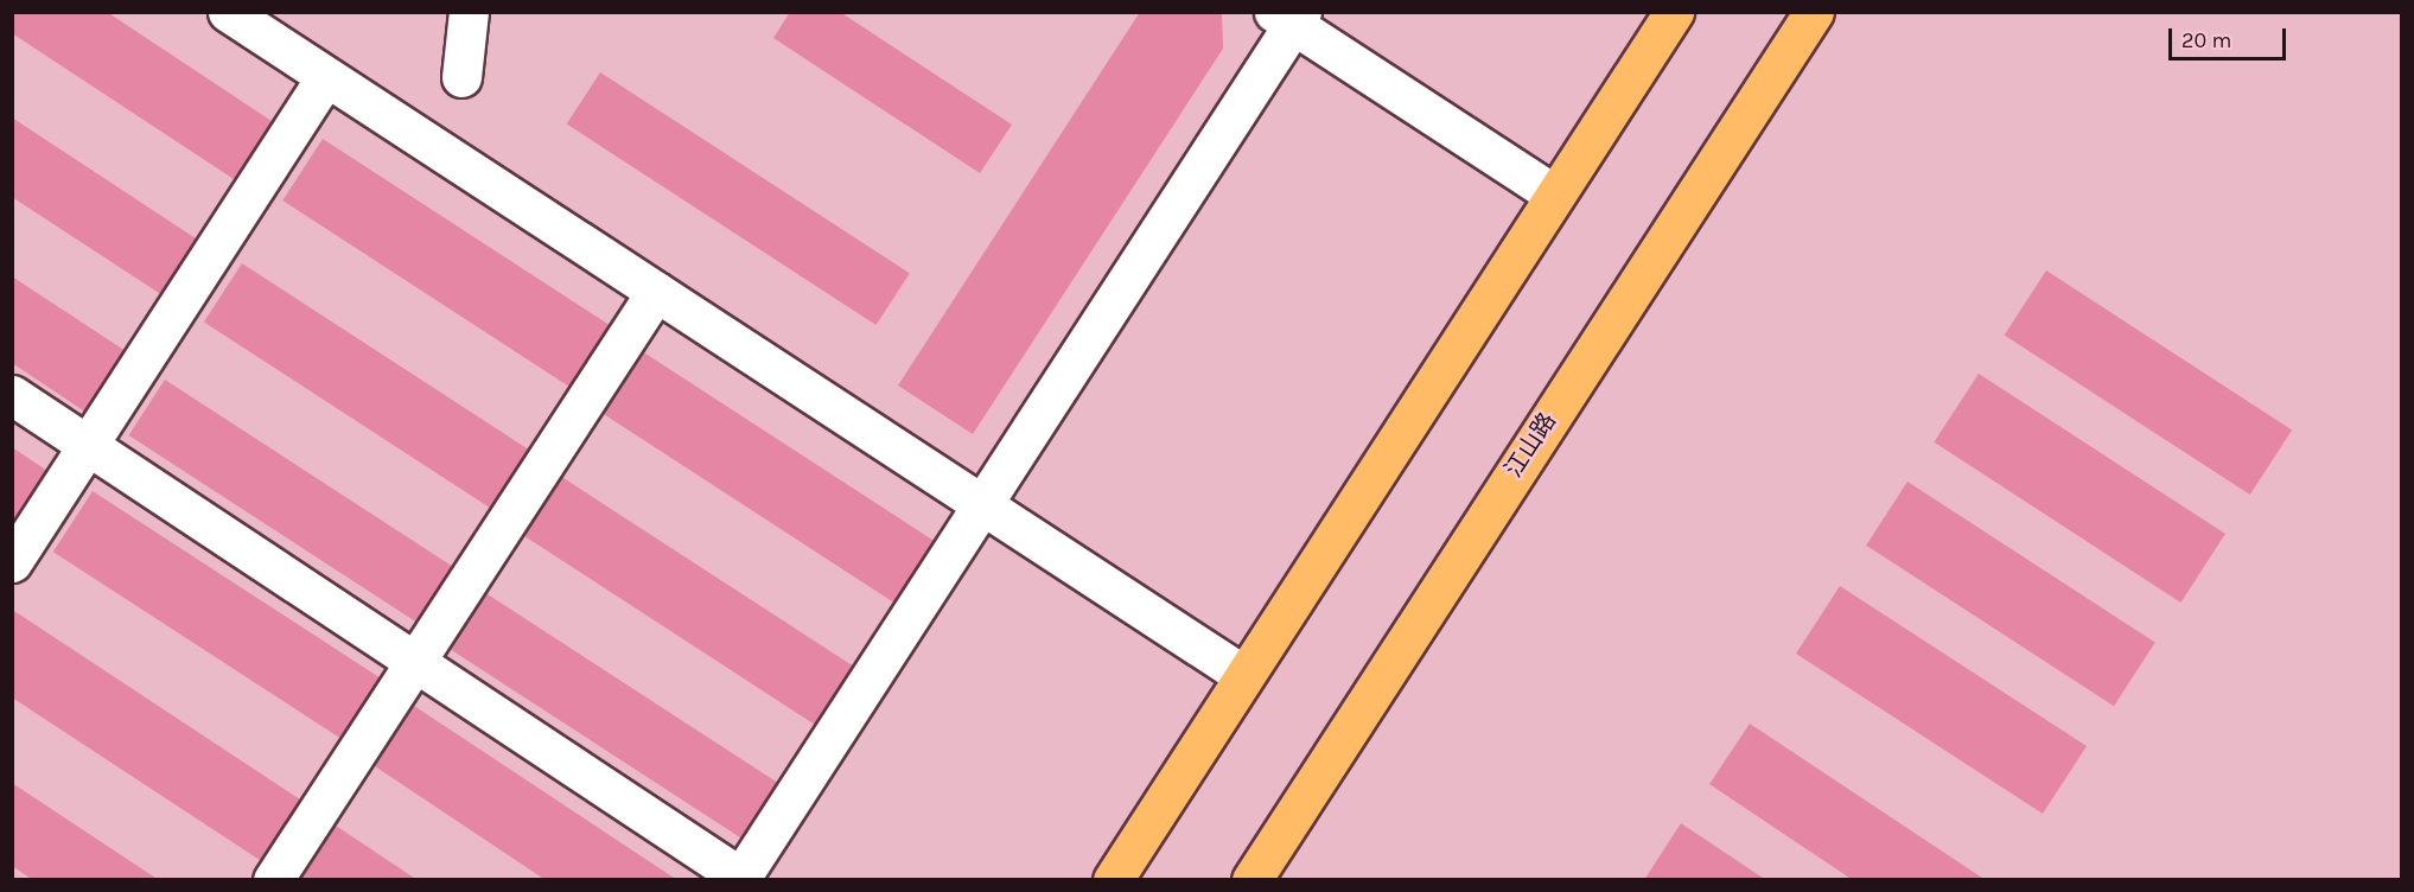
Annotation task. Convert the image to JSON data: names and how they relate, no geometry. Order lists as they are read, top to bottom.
{
  "streets": {
    "main road": ["江山路"]
  },
  "scale_bar": "20 m"
}
